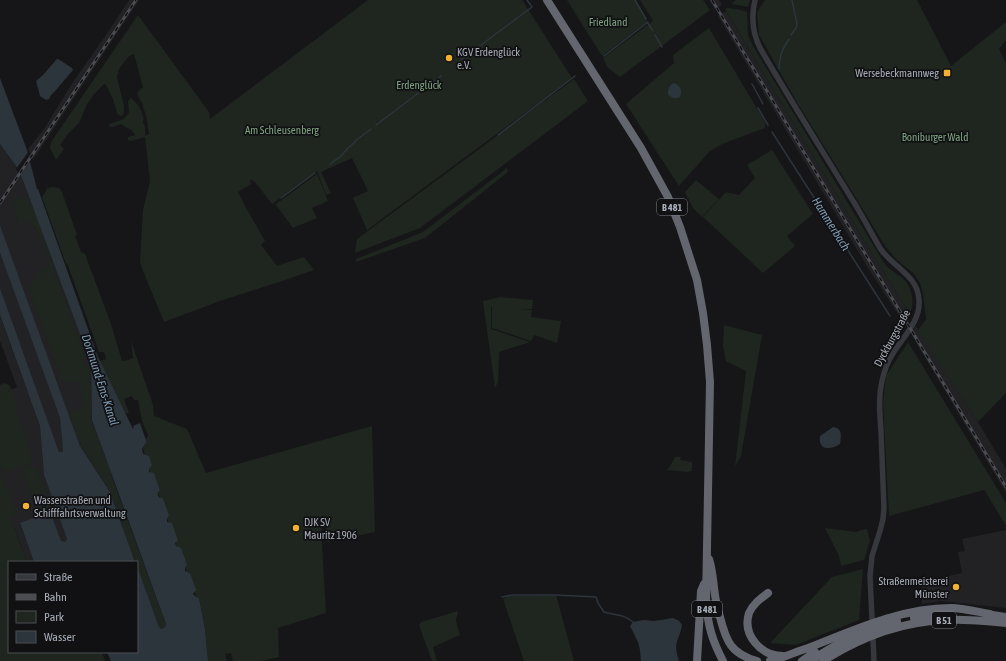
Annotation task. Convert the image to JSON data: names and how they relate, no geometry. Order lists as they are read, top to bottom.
{
  "streets": {
    "highway": ["B 481", "B 51"],
    "street": ["Dyckburgstraße"]
  },
  "water": ["Hammerbach", "Dortmund-Ems-Kanal"],
  "parks": [
    "Friedland",
    "Erdenglück",
    "Am Schleusenberg",
    "Boniburger Wald"
  ],
  "places": {
    "other": [
      "KGV Erdenglück e.V.",
      "Wasserstraßen und Schifffahrtsverwaltung",
      "DJK SV Mauritz 1906",
      "Straßenmeisterei Münster"
    ],
    "transit": ["Wersebeckmannweg"]
  },
  "legend": [
    "Straße",
    "Bahn",
    "Park",
    "Wasser"
  ]
}
